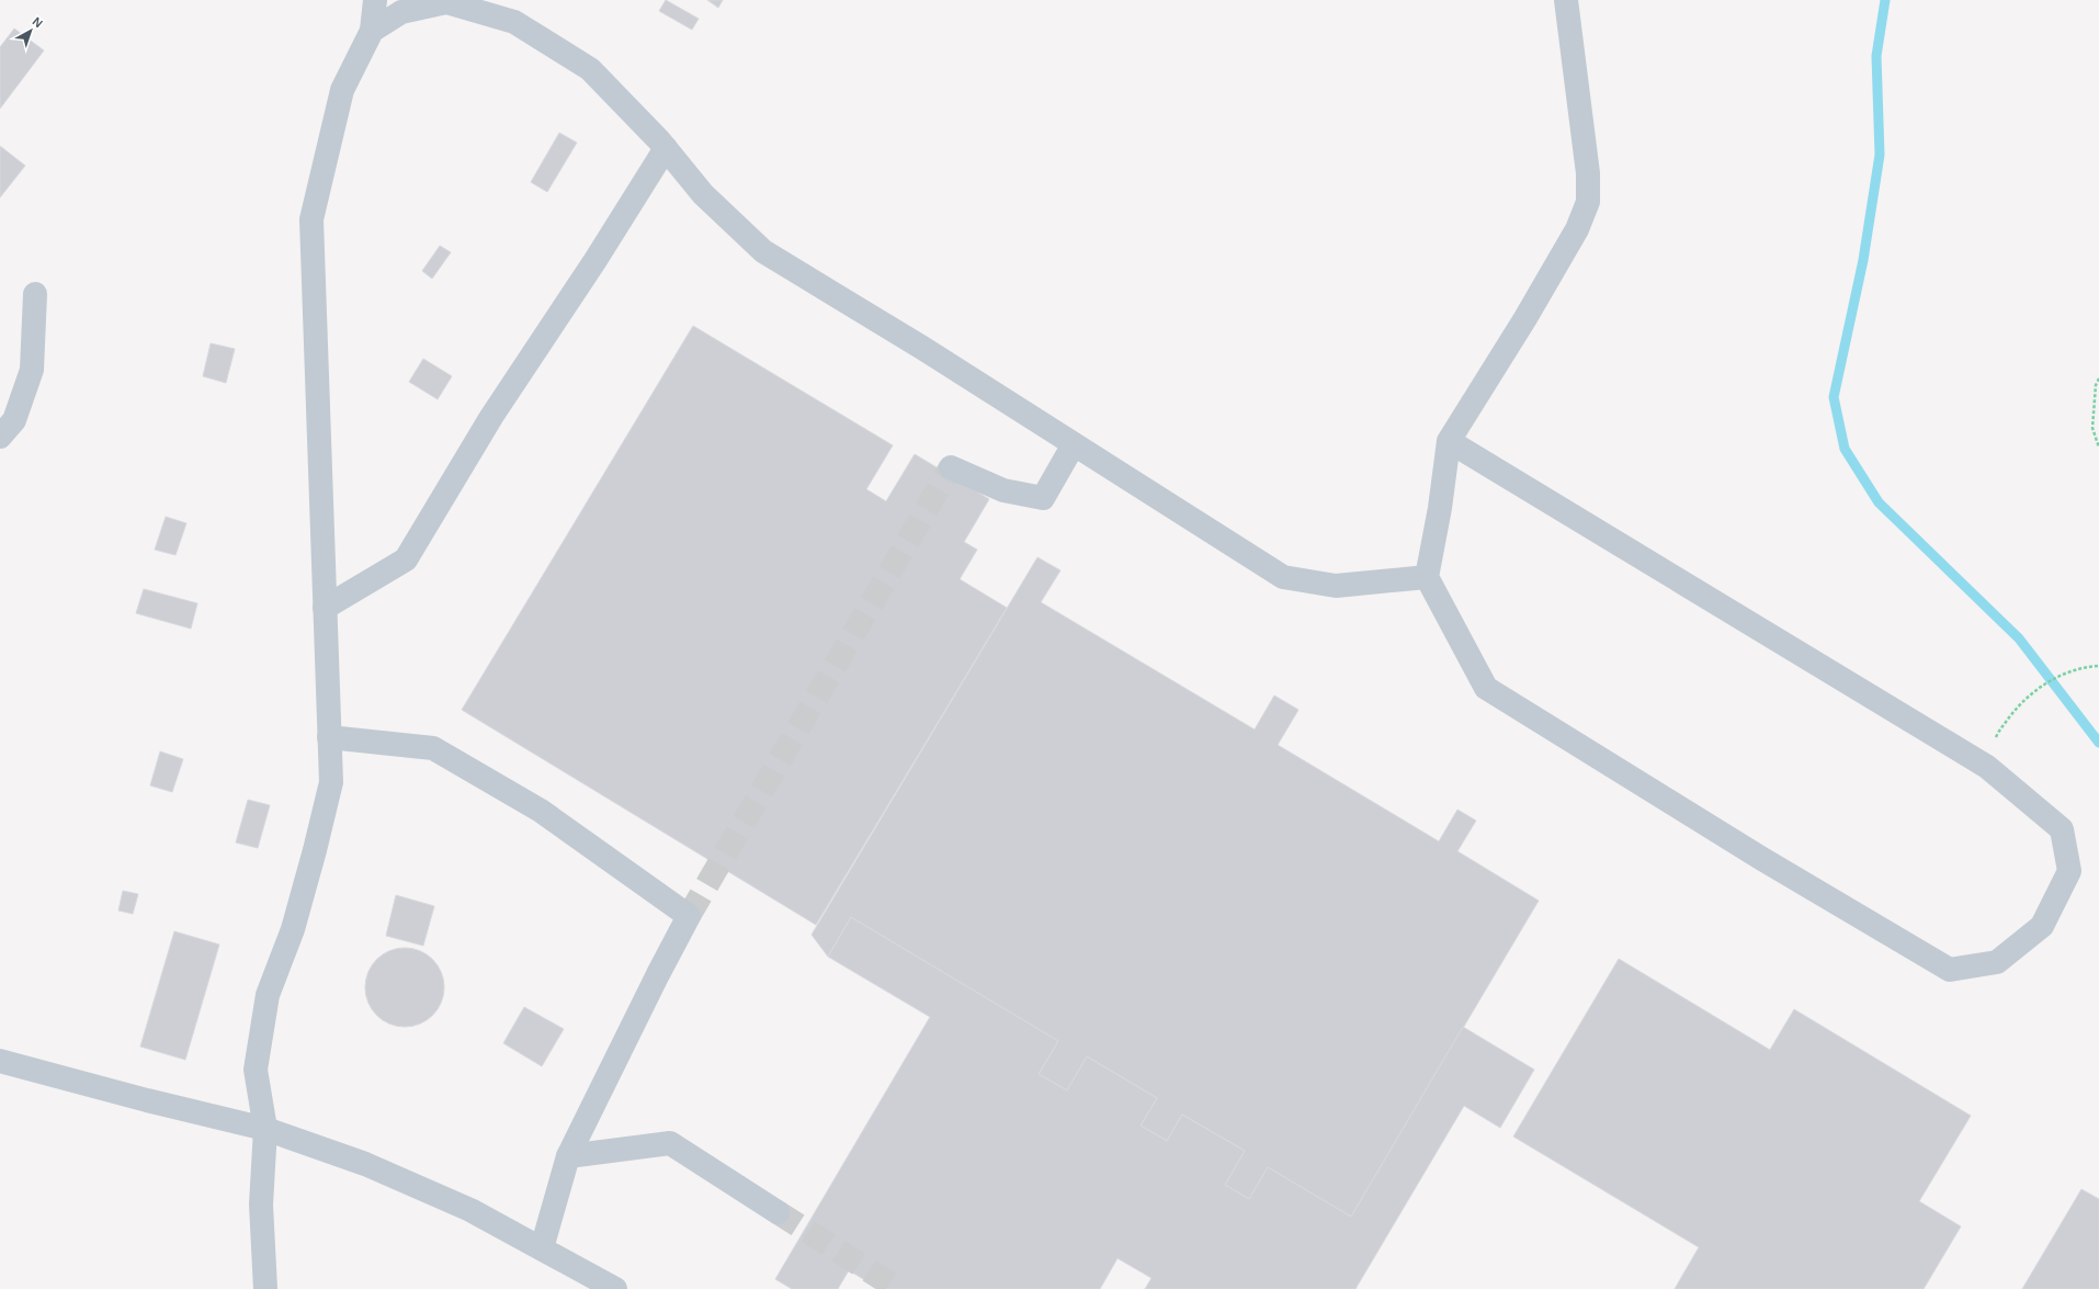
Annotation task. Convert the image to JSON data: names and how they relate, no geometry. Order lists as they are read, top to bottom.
{
  "north": "top right"
}
